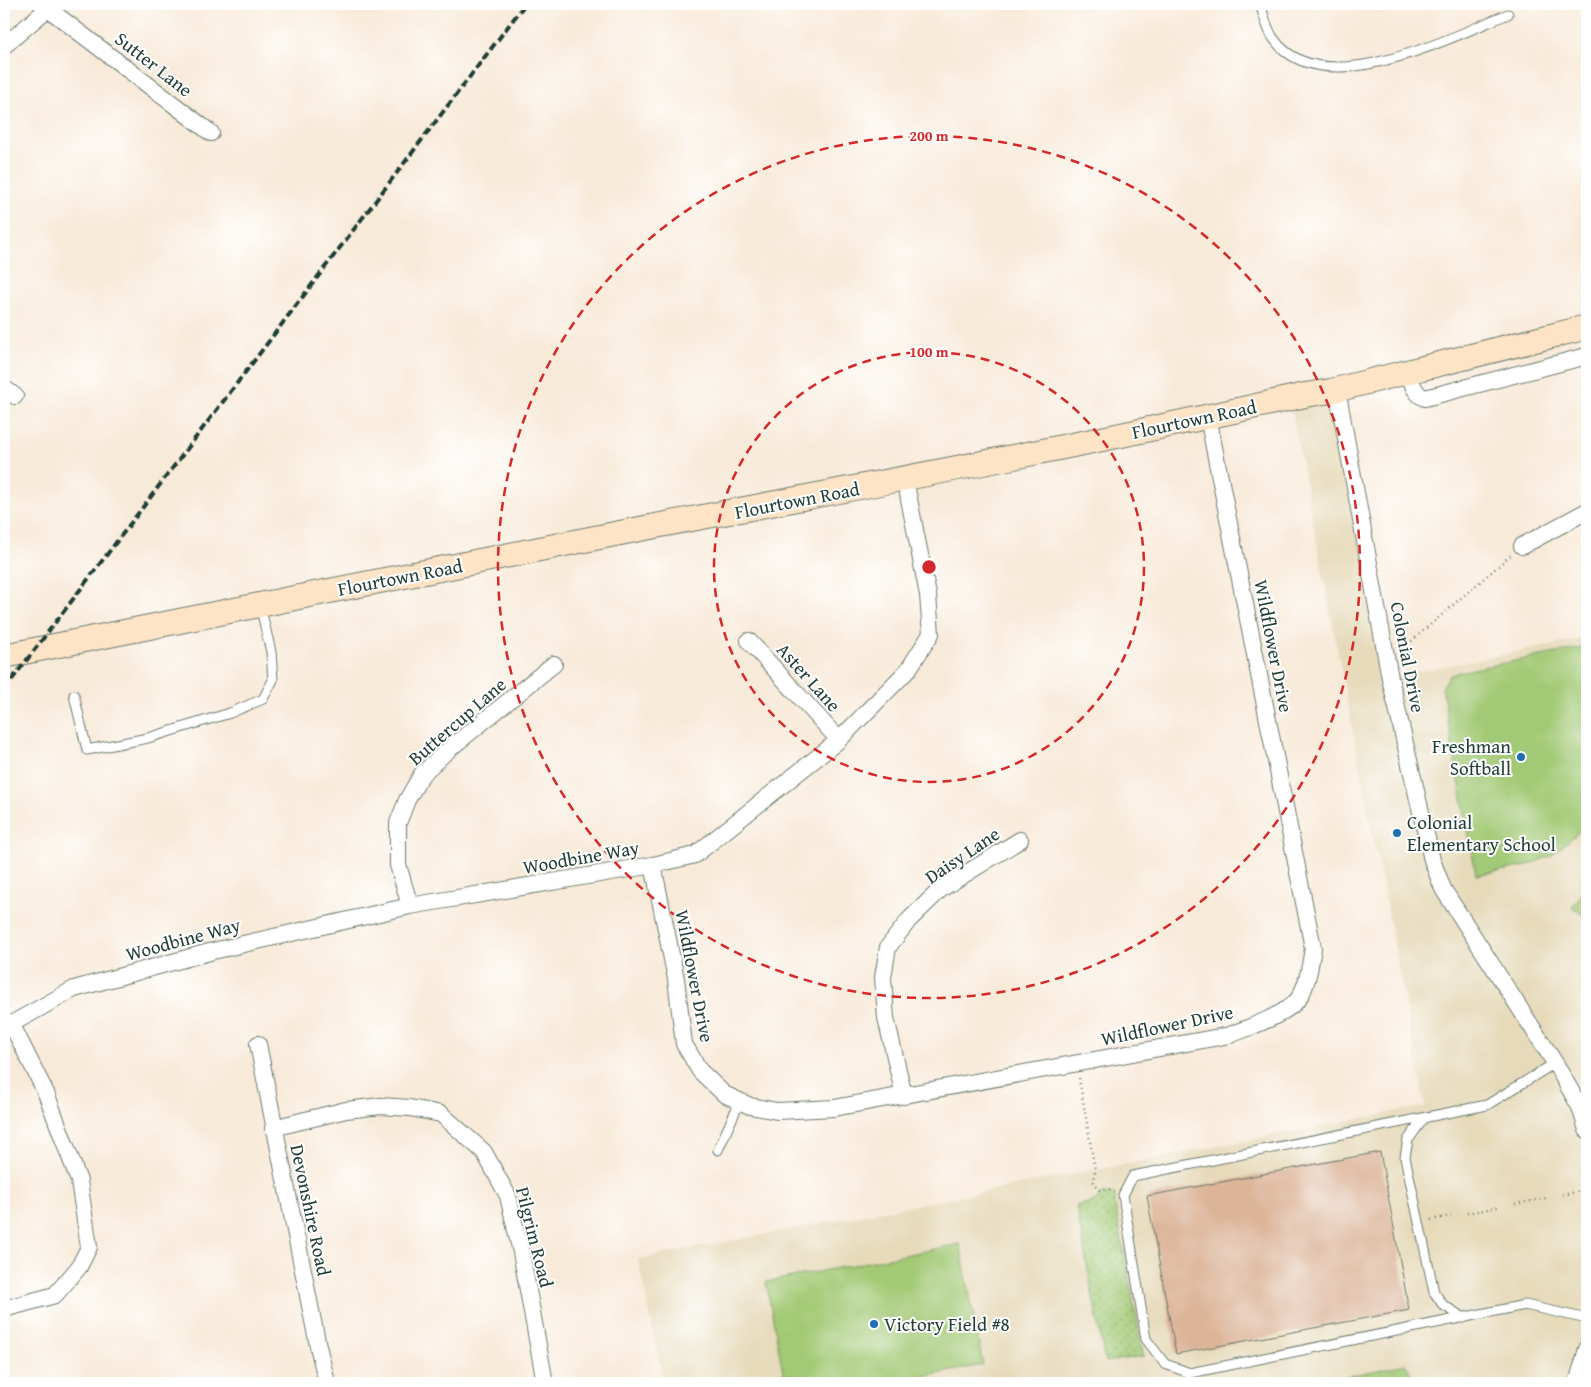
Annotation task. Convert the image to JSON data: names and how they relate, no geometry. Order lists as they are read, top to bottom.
{
  "streets": {
    "main road": ["Flourtown Road"],
    "street": [
      "Sutter Lane",
      "Wildflower Drive",
      "Colonial Drive",
      "Aster Lane",
      "Buttercup Lane",
      "Daisy Lane",
      "Woodbine Way",
      "Devonshire Road",
      "Pilgrim Road"
    ]
  },
  "crossings": [
    ["Flourtown Road", "Wildflower Drive"],
    ["Flourtown Road", "Colonial Drive"],
    ["Flourtown Road", "Woodbine Way"],
    ["Wildflower Drive", "Daisy Lane"],
    ["Wildflower Drive", "Woodbine Way"],
    ["Aster Lane", "Woodbine Way"],
    ["Buttercup Lane", "Woodbine Way"],
    ["Devonshire Road", "Pilgrim Road"]
  ],
  "places": ["Freshman Softball", "Colonial Elementary School", "Victory Field #8"],
  "rings": ["200 m", "100 m"]
}
